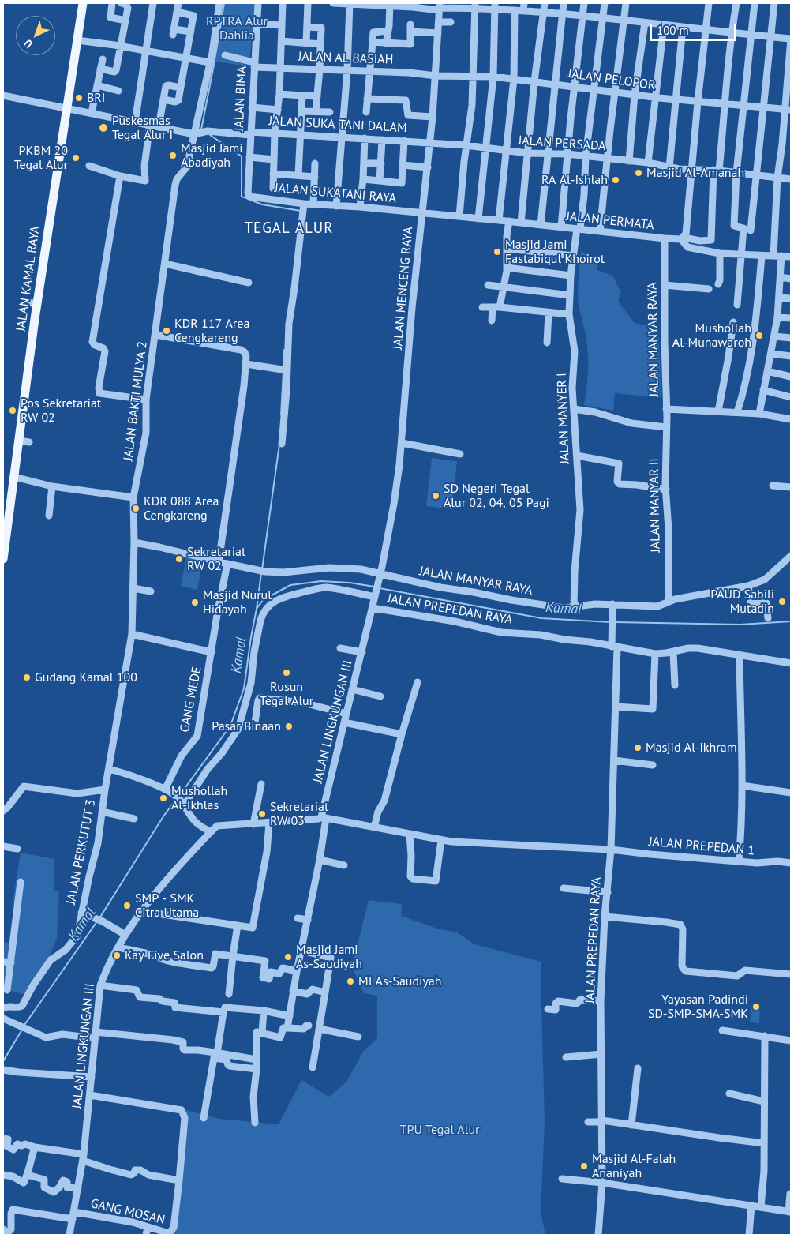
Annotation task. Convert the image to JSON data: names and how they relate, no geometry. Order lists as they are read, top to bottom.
{
  "streets": {
    "main road": ["JALAN KAMAL RAYA"],
    "street": [
      "JALAN AL BASIAH",
      "JALAN PELOPOR",
      "JALAN BIMA",
      "JALAN SUKA TANI DALAM",
      "JALAN PERSADA",
      "JALAN SUKATANI RAYA",
      "JALAN PERMATA",
      "JALAN MENCENG RAYA",
      "JALAN MANYAR RAYA",
      "JALAN BAKTI MULYA 2",
      "JALAN MANYER I",
      "JALAN MANYAR II",
      "JALAN PREPEDAN RAYA",
      "GANG MEDE",
      "JALAN LINGKUNGAN III",
      "JALAN PREPEDAN 1",
      "JALAN PERKUTUT 3",
      "GANG MOSAN"
    ]
  },
  "crossings": [
    ["JALAN AL BASIAH", "JALAN PELOPOR"],
    ["JALAN AL BASIAH", "JALAN BIMA"],
    ["JALAN AL BASIAH", "JALAN MENCENG RAYA"],
    ["JALAN PELOPOR", "JALAN MENCENG RAYA"],
    ["JALAN PELOPOR", "JALAN MANYER I"],
    ["JALAN BIMA", "JALAN SUKA TANI DALAM"],
    ["JALAN BIMA", "JALAN SUKATANI RAYA"],
    ["JALAN SUKA TANI DALAM", "JALAN PERSADA"],
    ["JALAN SUKA TANI DALAM", "JALAN MENCENG RAYA"],
    ["JALAN SUKA TANI DALAM", "JALAN BAKTI MULYA 2"],
    ["JALAN PERSADA", "JALAN MENCENG RAYA"],
    ["JALAN PERSADA", "JALAN MANYER I"],
    ["JALAN SUKATANI RAYA", "JALAN PERMATA"],
    ["JALAN SUKATANI RAYA", "JALAN MENCENG RAYA"],
    ["JALAN PERMATA", "JALAN MENCENG RAYA"],
    ["JALAN PERMATA", "JALAN MANYAR RAYA"],
    ["JALAN PERMATA", "JALAN MANYER I"],
    ["JALAN MENCENG RAYA", "JALAN MANYAR RAYA"],
    ["JALAN MENCENG RAYA", "JALAN LINGKUNGAN III"],
    ["JALAN MANYAR RAYA", "JALAN BAKTI MULYA 2"],
    ["JALAN MANYAR RAYA", "JALAN MANYER I"],
    ["JALAN MANYAR RAYA", "JALAN MANYAR II"],
    ["JALAN MANYAR RAYA", "GANG MEDE"],
    ["JALAN MANYAR RAYA", "JALAN LINGKUNGAN III"],
    ["JALAN BAKTI MULYA 2", "JALAN PERKUTUT 3"],
    ["JALAN PREPEDAN RAYA", "JALAN LINGKUNGAN III"],
    ["JALAN PREPEDAN RAYA", "JALAN PREPEDAN 1"],
    ["JALAN LINGKUNGAN III", "JALAN PREPEDAN 1"],
    ["JALAN LINGKUNGAN III", "JALAN PERKUTUT 3"],
    ["JALAN LINGKUNGAN III", "GANG MOSAN"]
  ],
  "districts": ["TEGAL ALUR"],
  "water": ["Kamal"],
  "parks": ["RPTRA Alur Dahlia", "TPU Tegal Alur"],
  "places": [
    "BRI",
    "Puskesmas Tegal Alur I",
    "Masjid Jami Abadiyah",
    "PKBM 20 Tegal Alur",
    "Masjid Al-Amanah",
    "RA Al-Ishlah",
    "Masjid Jami Fastabiqul Khoirot",
    "KDR 117 Area Cengkareng",
    "Mushollah Al-Munawaroh",
    "Pos Sekretariat RW 02",
    "SD Negeri Tegal Alur 02, 04, 05 Pagi",
    "KDR 088 Area Cengkareng",
    "Sekretariat RW 02",
    "PAUD Sabili Mutadin",
    "Masjid Nurul Hidayah",
    "Rusun Tegal Alur",
    "Gudang Kamal 100",
    "Pasar Binaan",
    "Masjid Al-ikhram",
    "Mushollah Al-Ikhlas",
    "Sekretariat RW 03",
    "SMP - SMK Citra Utama",
    "Kay Five Salon",
    "Masjid Jami As-Saudiyah",
    "MI As-Saudiyah",
    "Yayasan Padindi SD-SMP-SMA-SMK",
    "Masjid Al-Falah Ananiyah"
  ],
  "scale_bar": "100 m",
  "north": "bottom left"
}
